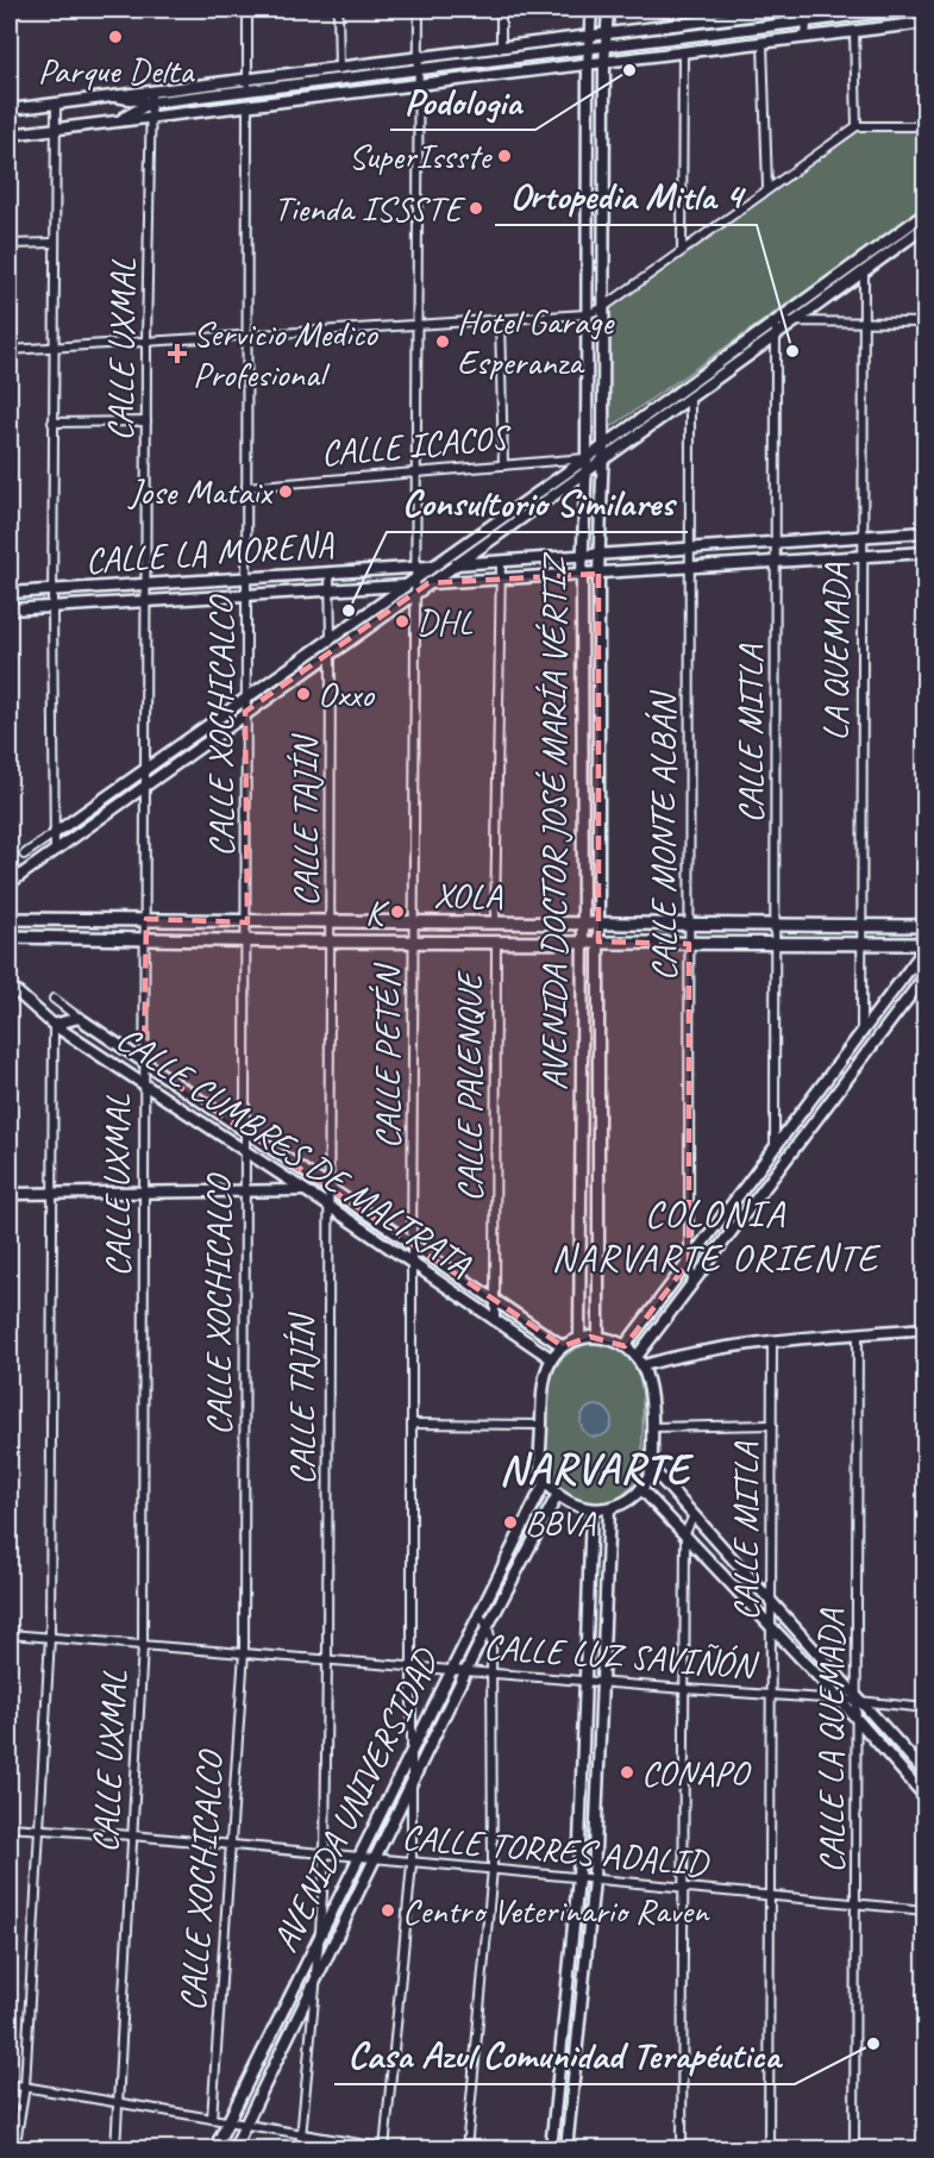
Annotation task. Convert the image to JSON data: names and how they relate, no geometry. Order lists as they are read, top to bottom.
{
  "streets": {
    "main road": [
      "CALLE LA MORENA",
      "AVENIDA DOCTOR JOSÉ MARÍA VÉRTIZ",
      "XOLA",
      "CALLE CUMBRES DE MALTRATA",
      "AVENIDA UNIVERSIDAD"
    ],
    "street": [
      "CALLE UXMAL",
      "CALLE ICACOS",
      "LA QUEMADA",
      "CALLE XOCHICALCO",
      "CALLE MITLA",
      "CALLE TAJÍN",
      "CALLE MONTE ALBÁN",
      "CALLE PETÉN",
      "CALLE PALENQUE",
      "CALLE LUZ SAVIÑÓN",
      "CALLE LA QUEMADA",
      "CALLE TORRES ADALID"
    ]
  },
  "crossings": [
    ["CALLE UXMAL", "CALLE LA MORENA"],
    ["CALLE UXMAL", "XOLA"],
    ["CALLE UXMAL", "CALLE CUMBRES DE MALTRATA"],
    ["CALLE UXMAL", "CALLE LUZ SAVIÑÓN"],
    ["CALLE UXMAL", "CALLE TORRES ADALID"],
    ["CALLE ICACOS", "CALLE XOCHICALCO"],
    ["CALLE ICACOS", "AVENIDA DOCTOR JOSÉ MARÍA VÉRTIZ"],
    ["CALLE ICACOS", "CALLE PETÉN"],
    ["CALLE LA MORENA", "CALLE XOCHICALCO"],
    ["CALLE LA MORENA", "CALLE PETÉN"],
    ["LA QUEMADA", "XOLA"],
    ["CALLE XOCHICALCO", "XOLA"],
    ["CALLE XOCHICALCO", "CALLE CUMBRES DE MALTRATA"],
    ["CALLE XOCHICALCO", "CALLE LUZ SAVIÑÓN"],
    ["CALLE XOCHICALCO", "CALLE TORRES ADALID"],
    ["CALLE MITLA", "XOLA"],
    ["CALLE MITLA", "CALLE LUZ SAVIÑÓN"],
    ["CALLE MITLA", "CALLE TORRES ADALID"],
    ["CALLE TAJÍN", "XOLA"],
    ["CALLE TAJÍN", "CALLE CUMBRES DE MALTRATA"],
    ["CALLE TAJÍN", "CALLE LUZ SAVIÑÓN"],
    ["CALLE TAJÍN", "AVENIDA UNIVERSIDAD"],
    ["CALLE TAJÍN", "CALLE TORRES ADALID"],
    ["AVENIDA DOCTOR JOSÉ MARÍA VÉRTIZ", "XOLA"],
    ["AVENIDA DOCTOR JOSÉ MARÍA VÉRTIZ", "CALLE CUMBRES DE MALTRATA"],
    ["AVENIDA DOCTOR JOSÉ MARÍA VÉRTIZ", "AVENIDA UNIVERSIDAD"],
    ["CALLE MONTE ALBÁN", "XOLA"],
    ["XOLA", "CALLE PETÉN"],
    ["XOLA", "CALLE PALENQUE"],
    ["CALLE PETÉN", "CALLE CUMBRES DE MALTRATA"],
    ["CALLE PETÉN", "CALLE LUZ SAVIÑÓN"],
    ["CALLE PETÉN", "AVENIDA UNIVERSIDAD"],
    ["CALLE PETÉN", "CALLE TORRES ADALID"],
    ["CALLE PALENQUE", "CALLE CUMBRES DE MALTRATA"],
    ["CALLE CUMBRES DE MALTRATA", "AVENIDA UNIVERSIDAD"],
    ["CALLE LUZ SAVIÑÓN", "CALLE LA QUEMADA"],
    ["CALLE LUZ SAVIÑÓN", "AVENIDA UNIVERSIDAD"],
    ["CALLE LA QUEMADA", "CALLE TORRES ADALID"],
    ["AVENIDA UNIVERSIDAD", "CALLE TORRES ADALID"]
  ],
  "districts": ["COLONIA NARVARTE ORIENTE", "NARVARTE"],
  "places": {
    "other": [
      "Parque Delta",
      "Podologia",
      "SuperIssste",
      "Tienda ISSSTE",
      "Hotel Garage Esperanza",
      "Ortopedia Mitla 4",
      "Jose Mataix",
      "Consultorio Similares",
      "DHL",
      "Oxxo",
      "K",
      "BBVA",
      "CONAPO",
      "Centro Veterinario Raven",
      "Casa Azul Comunidad Terapéutica"
    ],
    "health": ["Servicio Medico Profesional"]
  }
}
